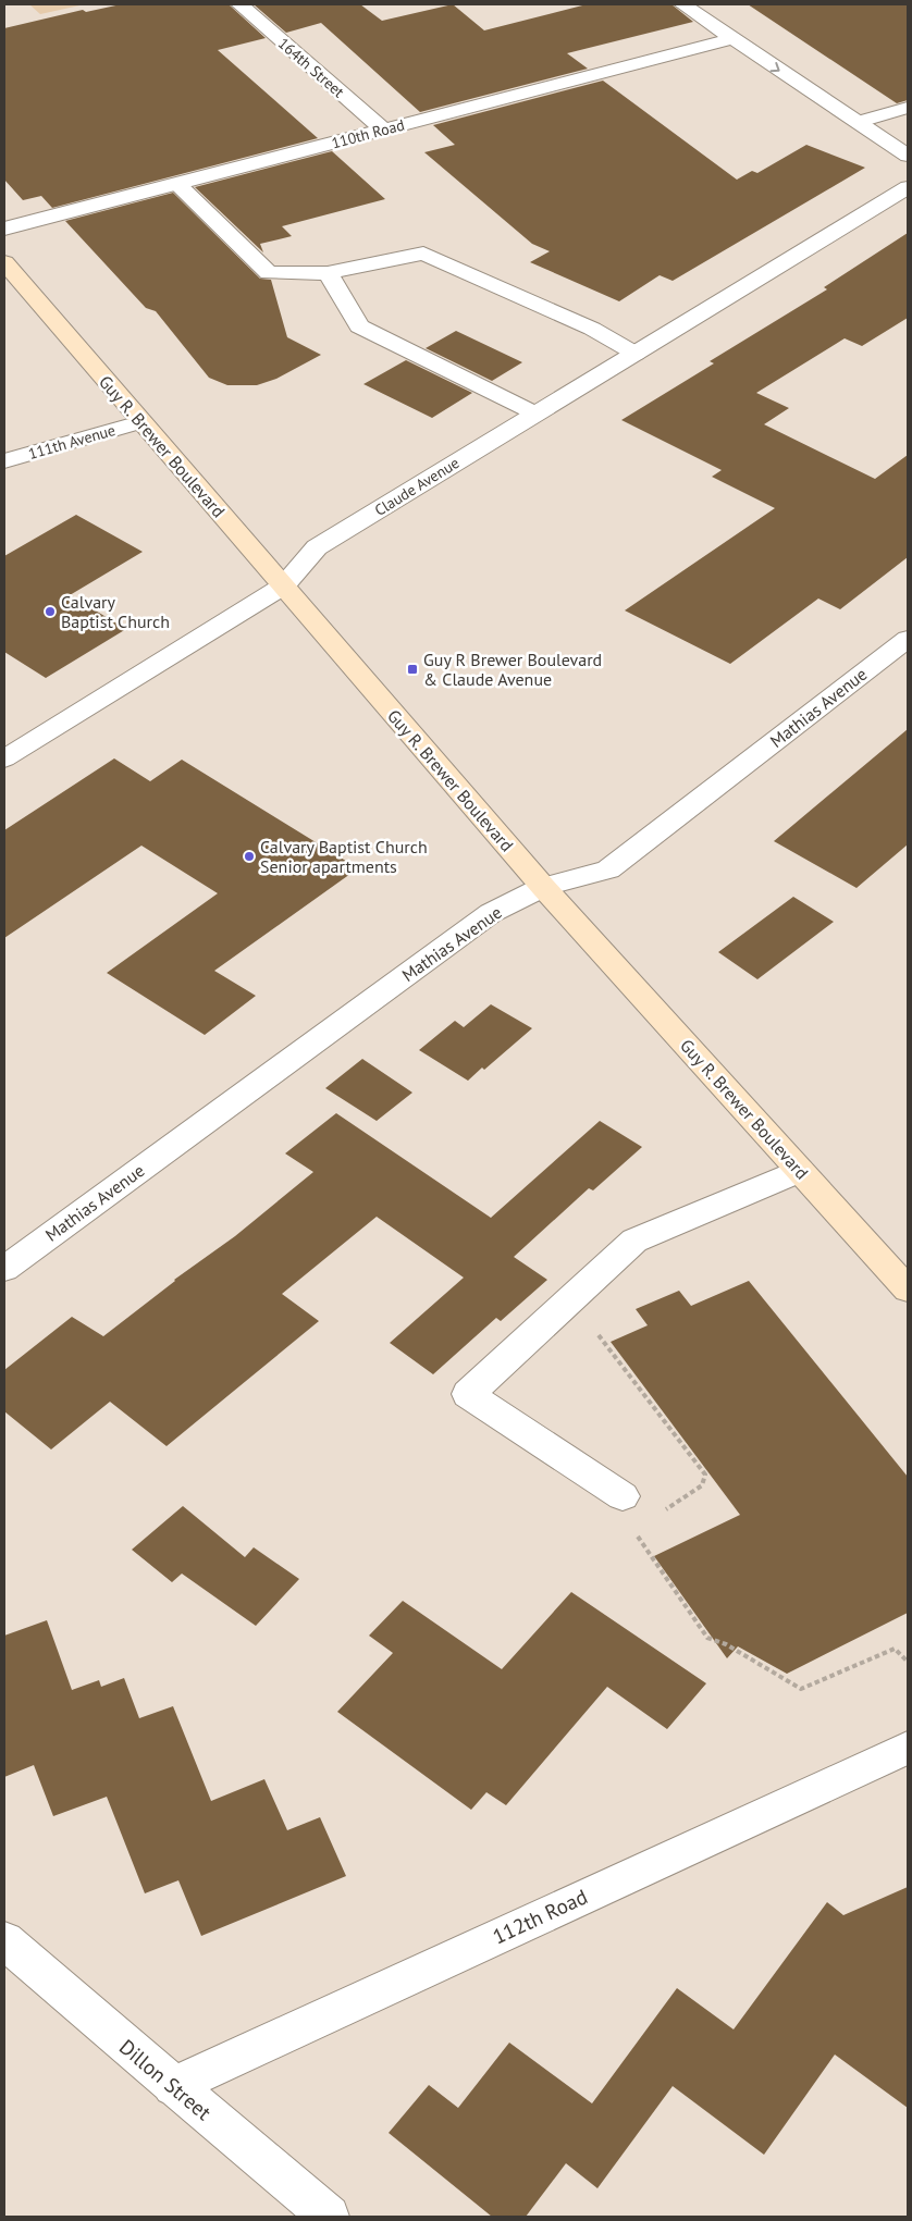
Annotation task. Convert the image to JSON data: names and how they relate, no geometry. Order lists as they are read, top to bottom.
{
  "streets": {
    "main road": ["Guy R. Brewer Boulevard"],
    "street": [
      "164th Street",
      "110th Road",
      "111th Avenue",
      "Claude Avenue",
      "Mathias Avenue",
      "112th Road",
      "Dillon Street"
    ]
  },
  "crossings": [
    ["164th Street", "110th Road"],
    ["111th Avenue", "Guy R. Brewer Boulevard"],
    ["Guy R. Brewer Boulevard", "Claude Avenue"],
    ["Guy R. Brewer Boulevard", "Mathias Avenue"],
    ["112th Road", "Dillon Street"]
  ],
  "places": {
    "other": ["Calvary Baptist Church", "Calvary Baptist Church Senior apartments"],
    "transit": ["Guy R Brewer Boulevard & Claude Avenue"]
  }
}
